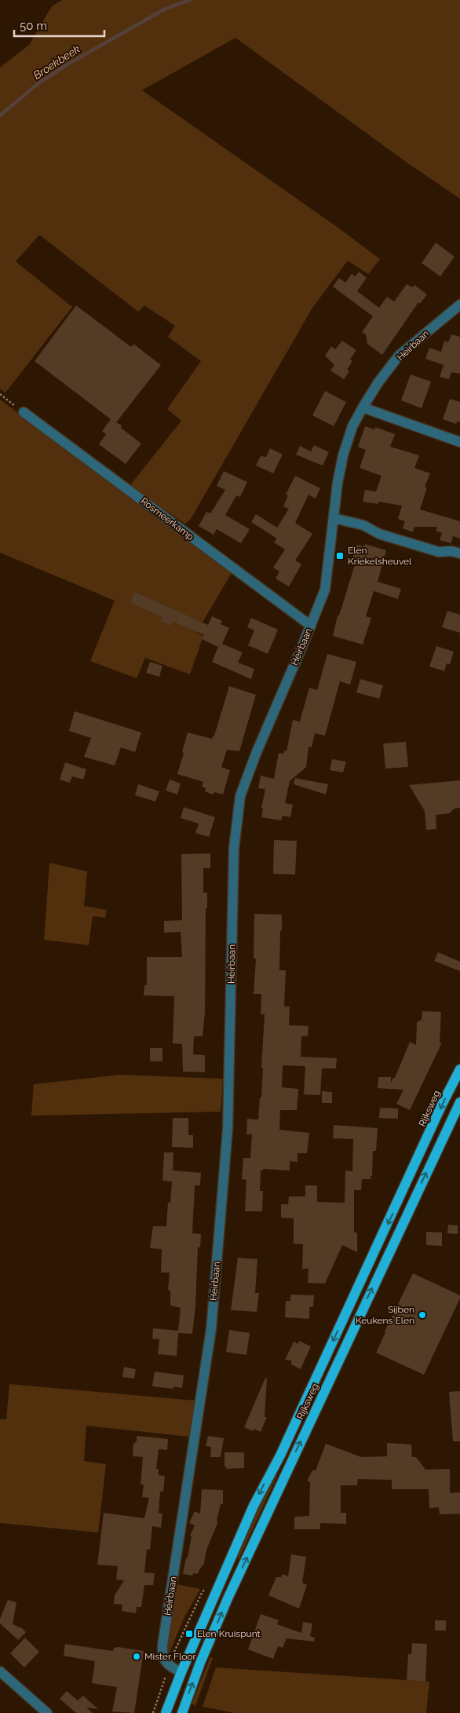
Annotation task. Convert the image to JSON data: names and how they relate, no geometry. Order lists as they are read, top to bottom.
{
  "streets": {
    "main road": ["Rijksweg"],
    "street": ["Heirbaan", "Rosmeerkamp"]
  },
  "crossings": [
    ["Heirbaan", "Rosmeerkamp"]
  ],
  "water": ["Broekbeek"],
  "places": {
    "transit": ["Elen Kriekelsheuvel", "Elen Kruispunt"],
    "other": ["Sijben Keukens Elen", "Mister Floor"]
  },
  "scale_bar": "50 m"
}
